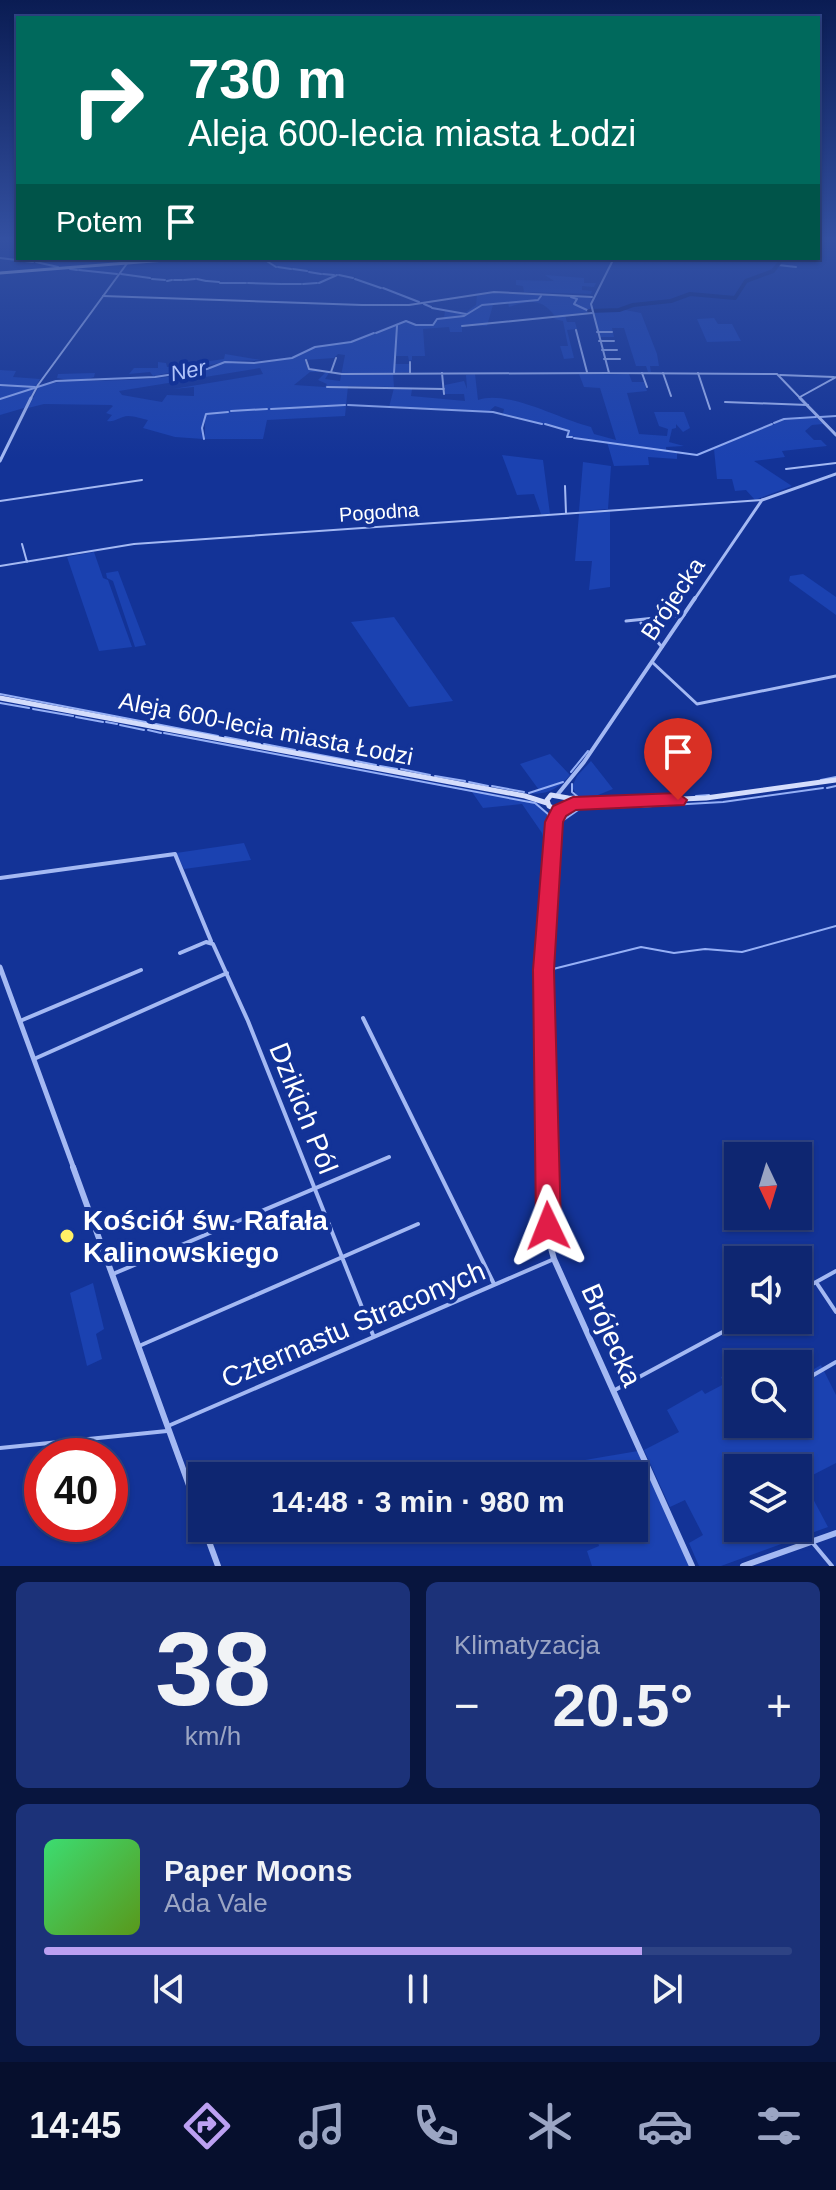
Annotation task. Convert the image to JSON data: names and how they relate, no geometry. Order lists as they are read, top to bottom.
{
  "streets": {
    "main road": ["Aleja 600-lecia miasta Łodzi"],
    "street": [
      "Pogodna",
      "Brójecka",
      "Dzikich Pól",
      "Czternastu Straconych"
    ]
  },
  "crossings": [
    ["Pogodna", "Brójecka"],
    ["Brójecka", "Aleja 600-lecia miasta Łodzi"],
    ["Brójecka", "Czternastu Straconych"],
    ["Dzikich Pól", "Czternastu Straconych"]
  ],
  "water": ["Ner"],
  "places": ["Kościół św. Rafała Kalinowskiego"],
  "north": "bottom",
  "page": {
    "turn": ["730 m", "Aleja 600-lecia miasta Łodzi"],
    "then": "Potem",
    "limit": "40",
    "trip": "14:48 · 3 min · 980 m",
    "tile": [
      ["38", "km/h"],
      "Klimatyzacja"
    ],
    "heat": ["−", "20.5°", "+"],
    "song": ["Paper Moons", "Ada Vale"],
    "tabs": "14:45"
  }
}
